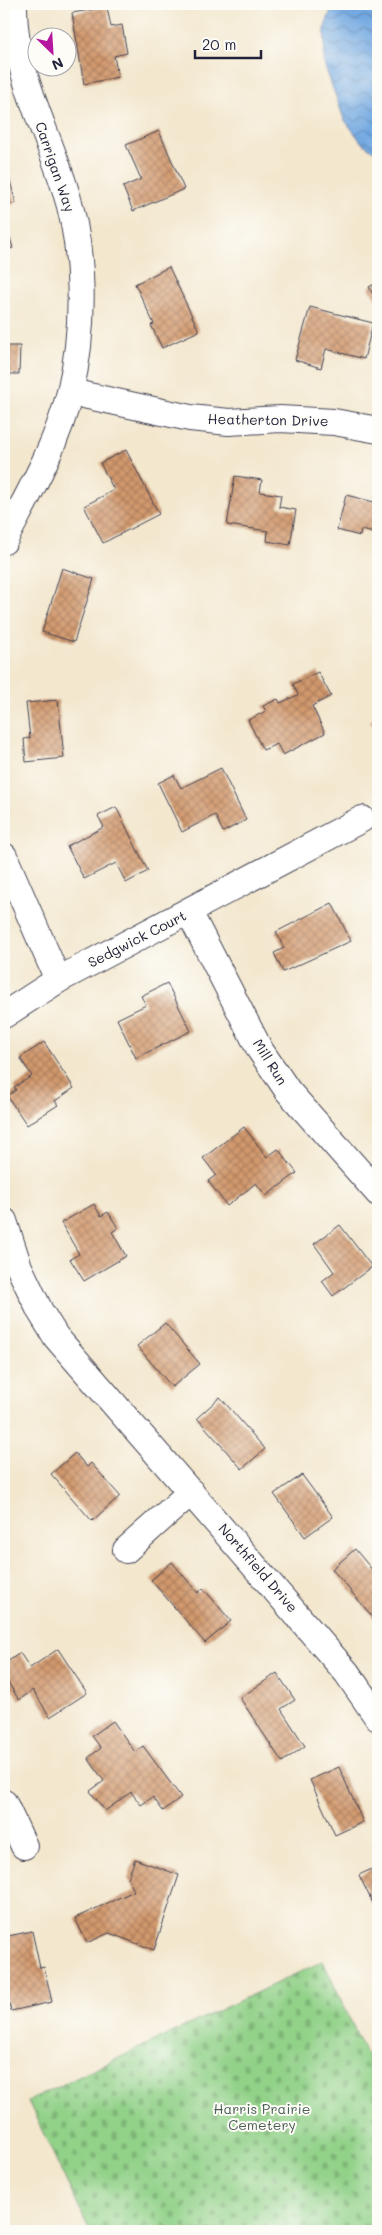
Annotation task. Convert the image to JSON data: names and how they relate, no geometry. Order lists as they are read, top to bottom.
{
  "streets": {
    "street": [
      "Carrigan Way",
      "Heatherton Drive",
      "Sedgwick Court",
      "Mill Run",
      "Northfield Drive"
    ]
  },
  "crossings": [
    ["Carrigan Way", "Heatherton Drive"],
    ["Sedgwick Court", "Mill Run"]
  ],
  "parks": ["Harris Prairie Cemetery"],
  "scale_bar": "20 m",
  "north": "bottom right"
}
